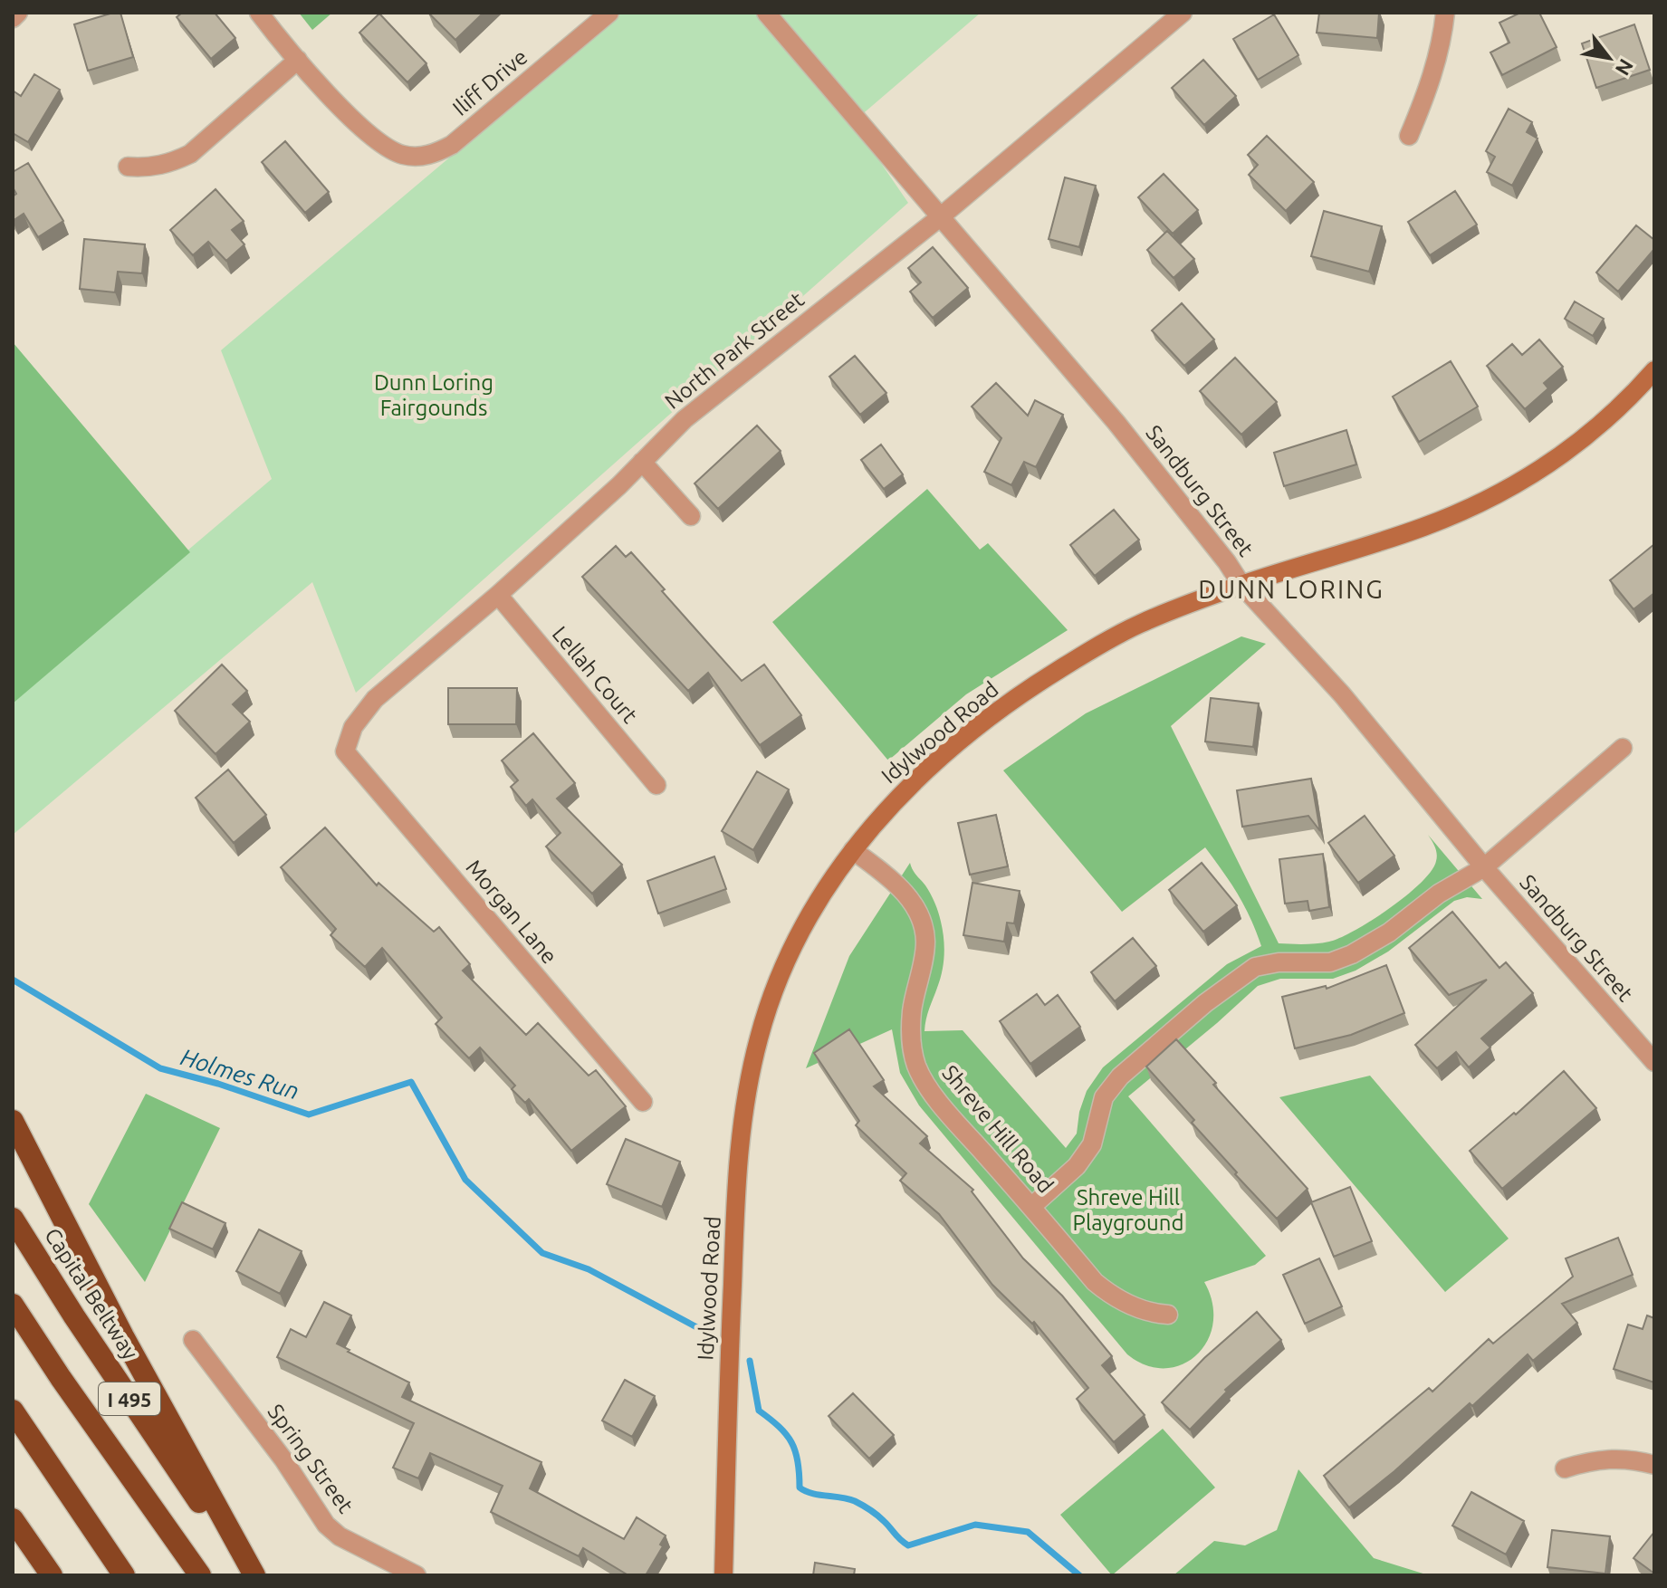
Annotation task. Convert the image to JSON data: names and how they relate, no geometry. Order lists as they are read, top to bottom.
{
  "streets": {
    "highway": ["Capital Beltway", "I 495"],
    "main road": ["Idylwood Road"],
    "street": [
      "Iliff Drive",
      "North Park Street",
      "Sandburg Street",
      "Lellah Court",
      "Morgan Lane",
      "Shreve Hill Road",
      "Spring Street"
    ]
  },
  "crossings": [
    ["North Park Street", "Sandburg Street"],
    ["North Park Street", "Lellah Court"],
    ["North Park Street", "Morgan Lane"],
    ["Sandburg Street", "Idylwood Road"],
    ["Idylwood Road", "Shreve Hill Road"]
  ],
  "districts": ["DUNN LORING"],
  "water": ["Holmes Run"],
  "parks": ["Dunn Loring Fairgounds", "Shreve Hill Playground"],
  "north": "bottom right"
}
